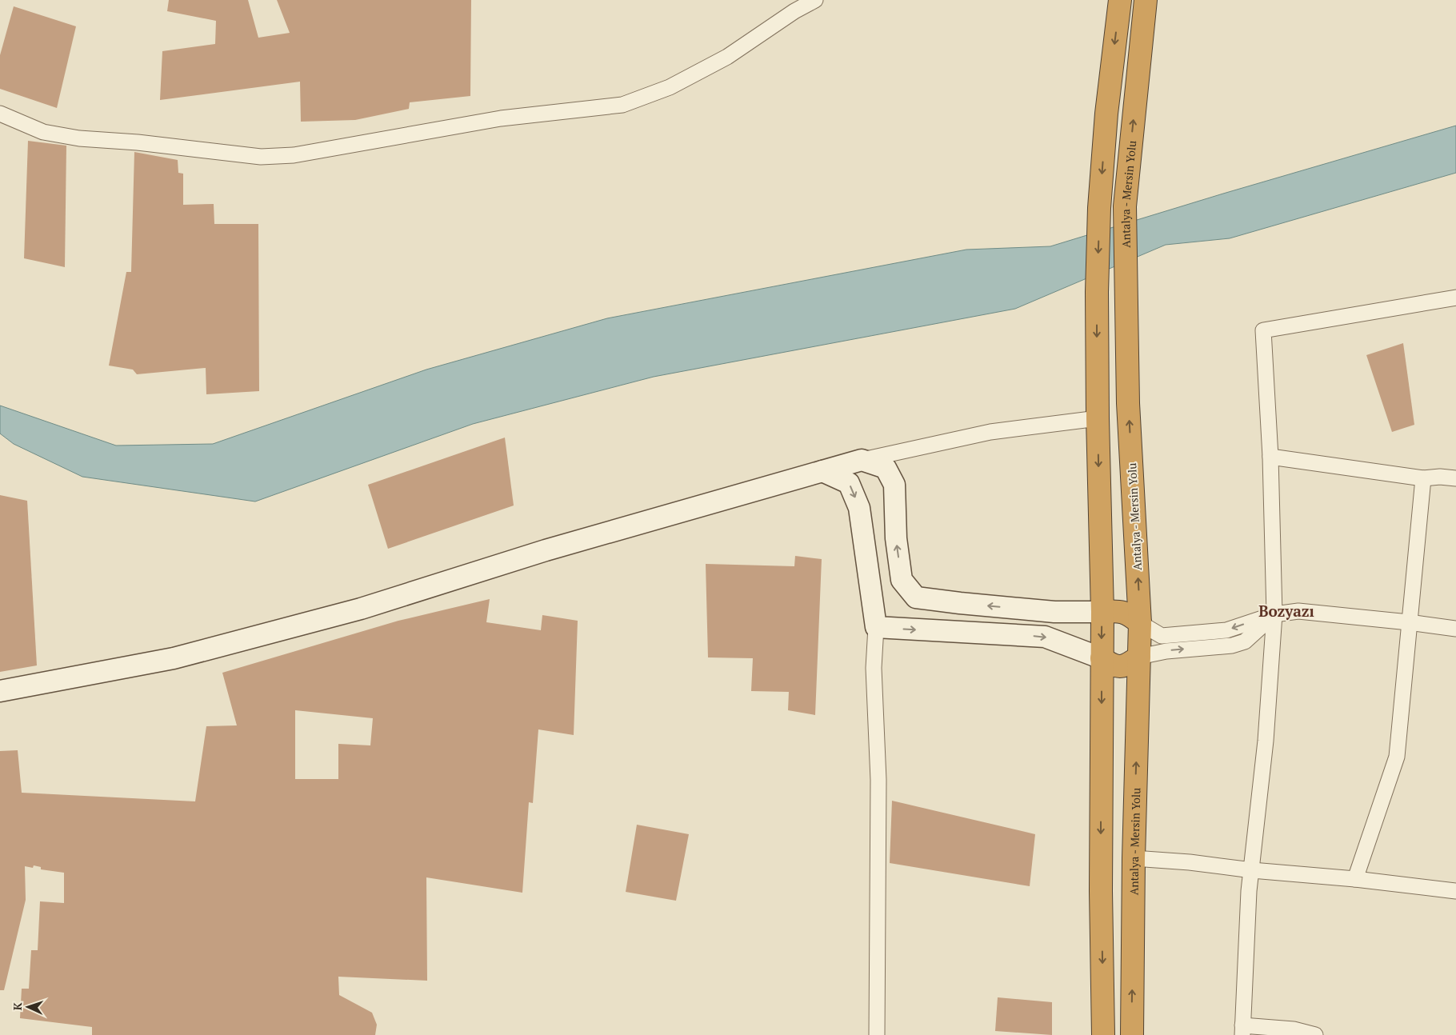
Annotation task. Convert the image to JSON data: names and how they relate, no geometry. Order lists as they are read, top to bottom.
{
  "streets": {
    "highway": ["Antalya - Mersin Yolu"]
  },
  "districts": ["Bozyazı"],
  "north": "left"
}
